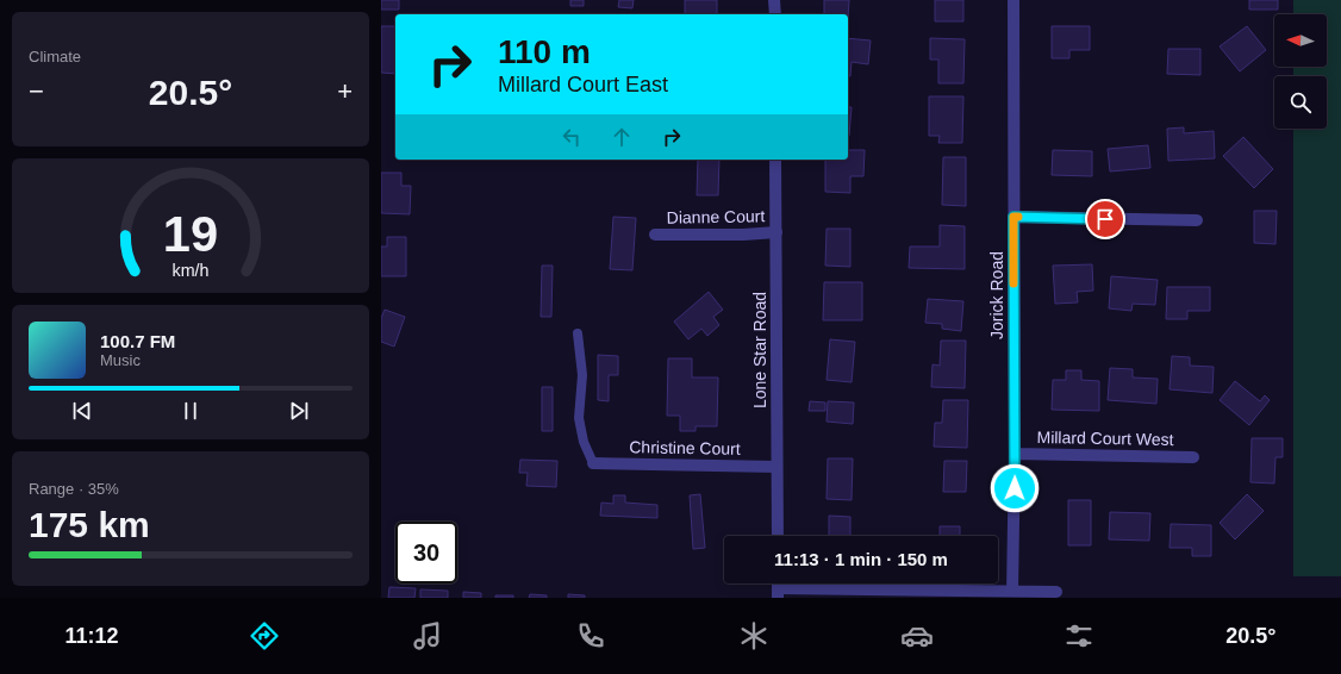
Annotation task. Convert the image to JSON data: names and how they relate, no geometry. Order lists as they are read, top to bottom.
{
  "streets": {
    "street": [
      "Dianne Court",
      "Jorick Road",
      "Lone Star Road",
      "Millard Court West",
      "Christine Court"
    ]
  },
  "crossings": [
    ["Dianne Court", "Lone Star Road"],
    ["Jorick Road", "Millard Court West"],
    ["Lone Star Road", "Christine Court"]
  ],
  "north": "left",
  "page": {
    "tile": [
      "Climate",
      ["Range · 35%", "175 km"]
    ],
    "turn": ["110 m", "Millard Court East"],
    "heat": ["−", "20.5°", "+"],
    "song": ["100.7 FM", "Music"],
    "limit": "30",
    "trip": "11:13 · 1 min · 150 m",
    "tabs": ["11:12", "20.5°"],
    "gauge": ["19", "km/h"]
  }
}
